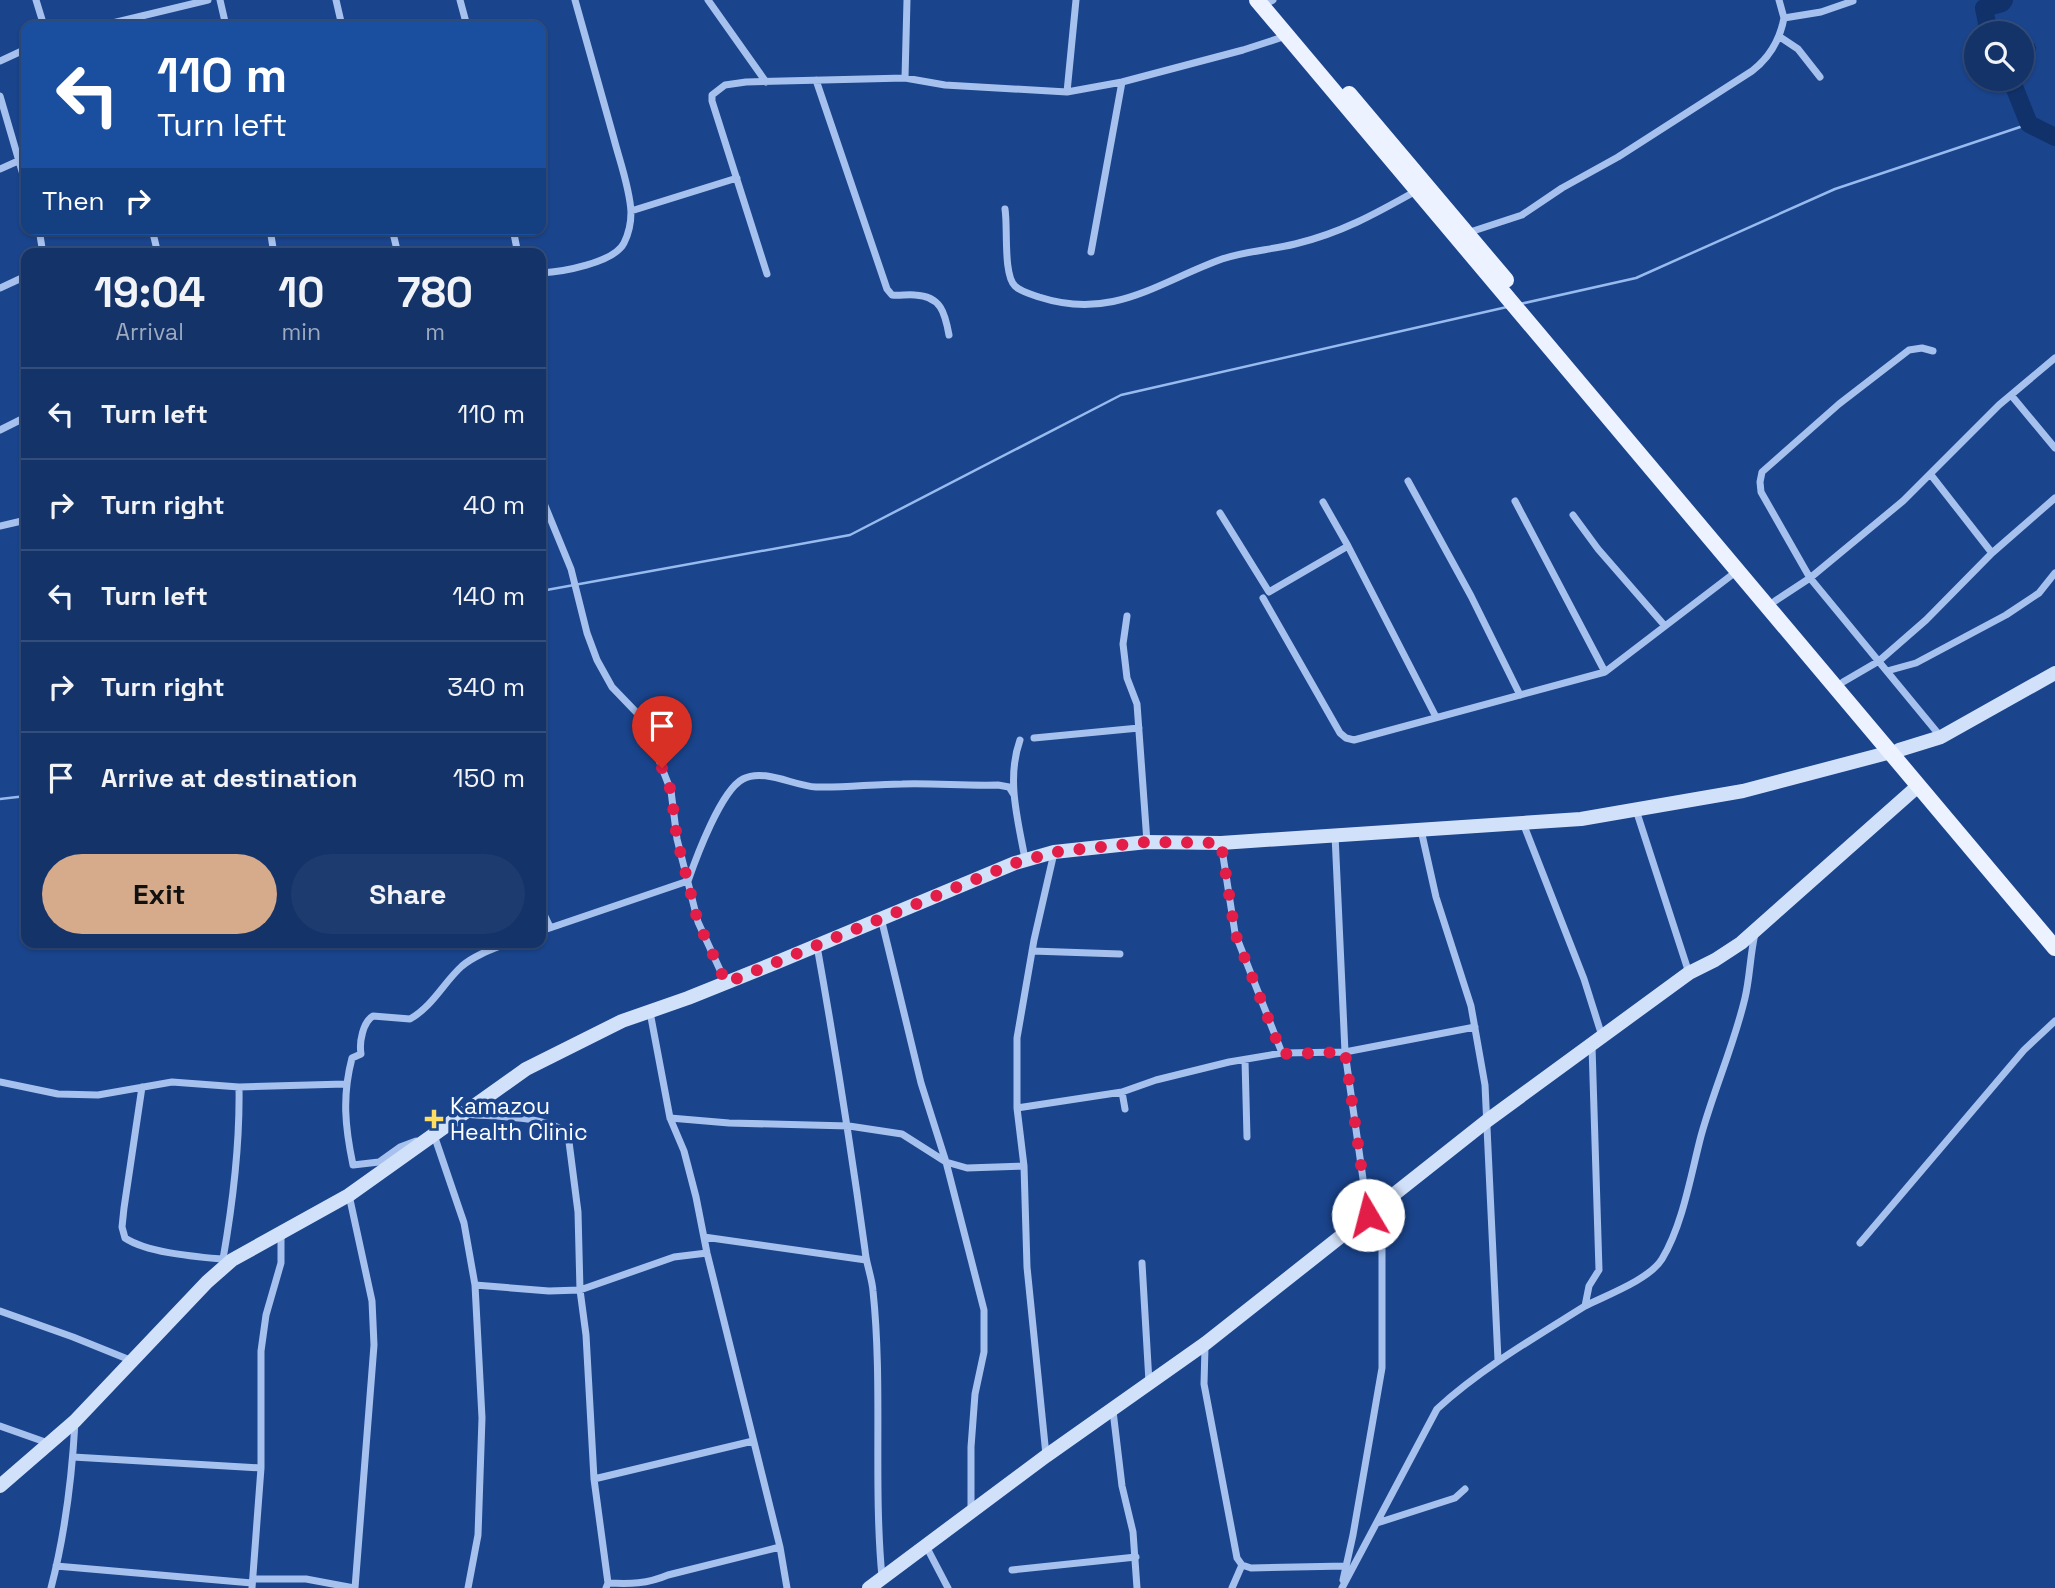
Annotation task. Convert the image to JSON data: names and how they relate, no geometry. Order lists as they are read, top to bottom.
{
  "places": {
    "health": ["Kamazou Health Clinic"]
  },
  "page": {
    "turn": ["110 m", "Turn left"],
    "then": "Then",
    "eta": [
      "19:04",
      "Arrival",
      "10",
      "min",
      "780",
      "m"
    ],
    "list": [
      {
        "name": "Turn left",
        "value": "110 m"
      },
      {
        "name": "Turn right",
        "value": "40 m"
      },
      {
        "name": "Turn left",
        "value": "140 m"
      },
      {
        "name": "Turn right",
        "value": "340 m"
      },
      {
        "name": "Arrive at destination",
        "value": "150 m"
      }
    ],
    "buttons": ["Exit", "Share"]
  }
}
